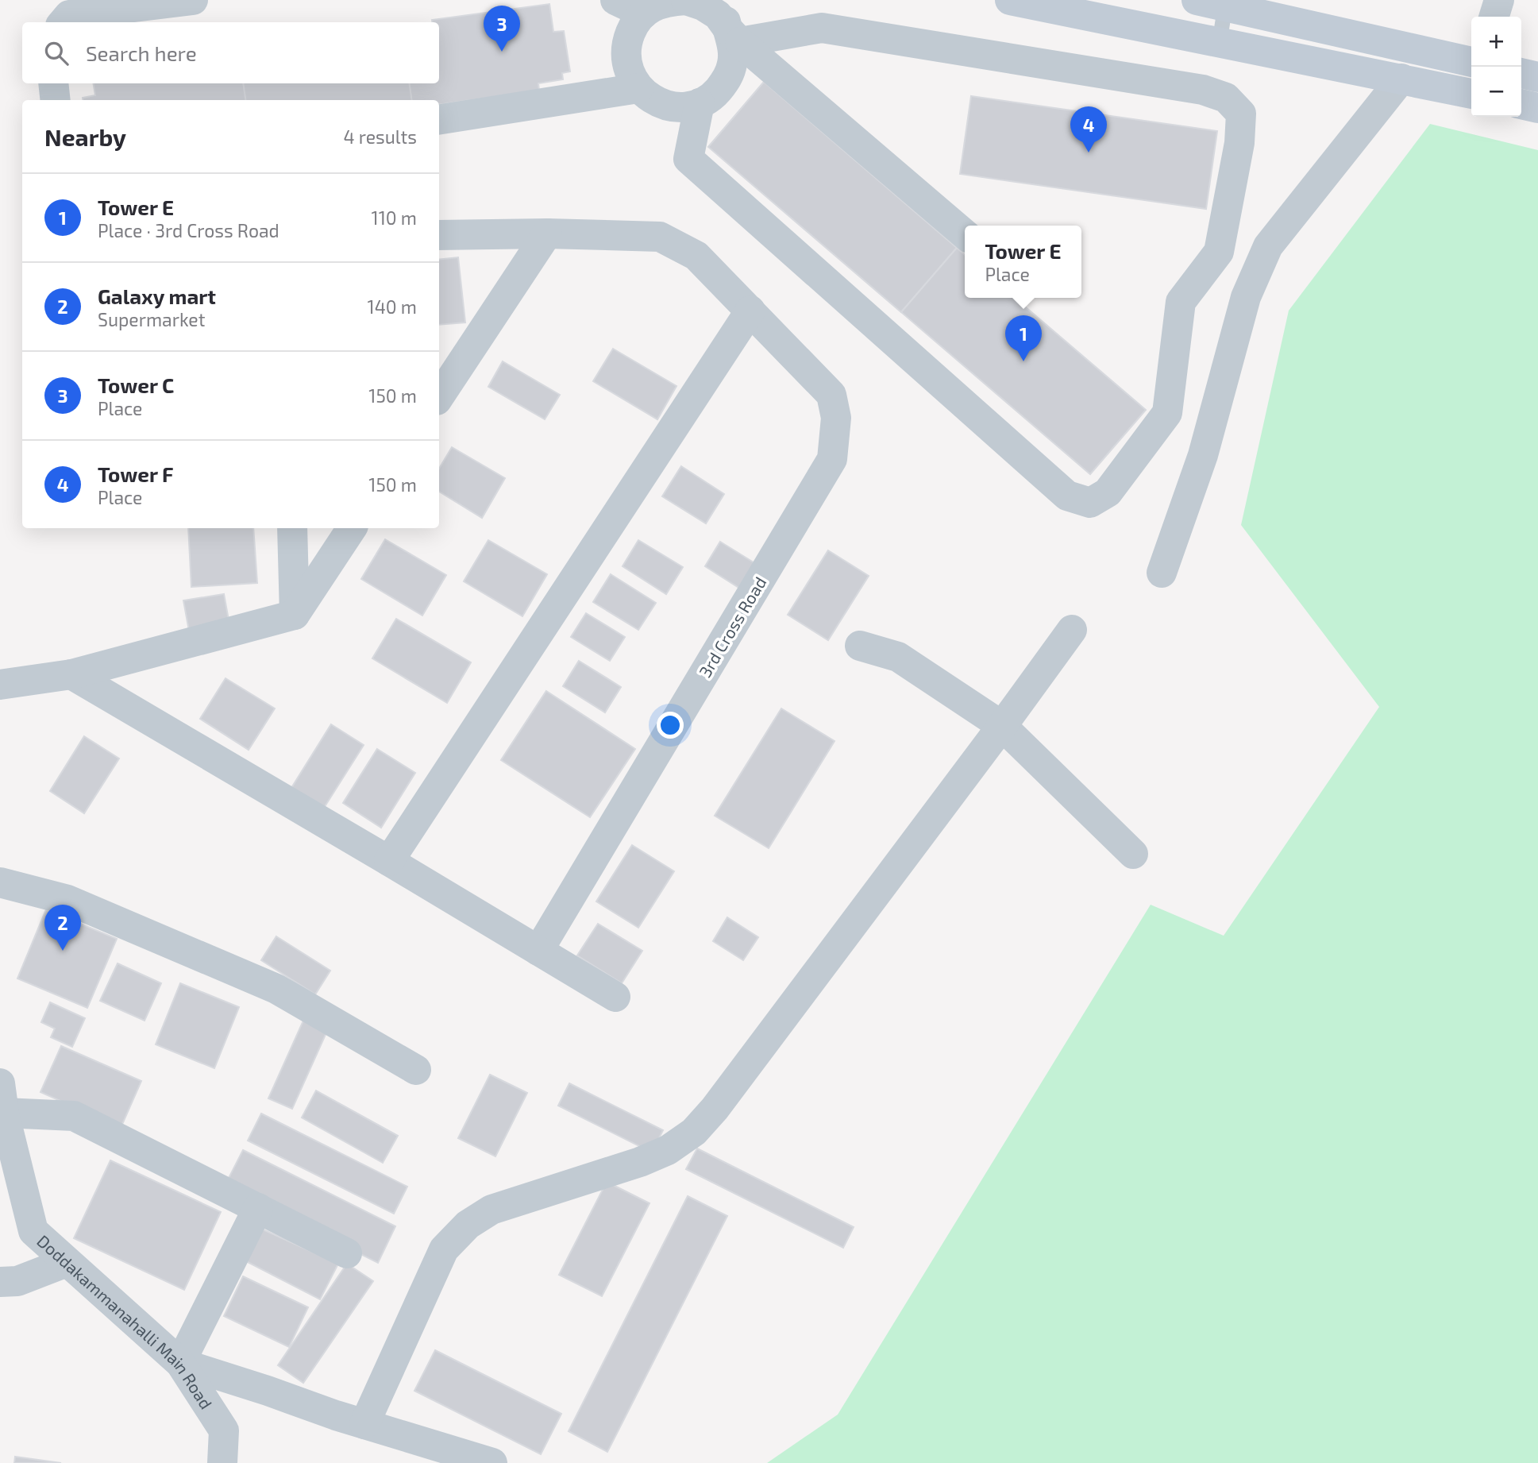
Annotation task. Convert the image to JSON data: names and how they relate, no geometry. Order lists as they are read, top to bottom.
{
  "streets": {
    "street": ["3rd Cross Road", "Doddakammanahalli Main Road"]
  },
  "page": {
    "pins": [
      "3",
      "4",
      "1",
      "2"
    ],
    "map_buttons": ["+", "−"],
    "search": "Search here",
    "heading": ["Nearby", "4 results"],
    "list": [
      {
        "mark": "1",
        "name": "Tower E",
        "note": "Place · 3rd Cross Road",
        "value": "110 m"
      },
      {
        "mark": "2",
        "name": "Galaxy mart",
        "note": "Supermarket",
        "value": "140 m"
      },
      {
        "mark": "3",
        "name": "Tower C",
        "note": "Place",
        "value": "150 m"
      },
      {
        "mark": "4",
        "name": "Tower F",
        "note": "Place",
        "value": "150 m"
      }
    ],
    "popup": ["Tower E", "Place"]
  }
}
